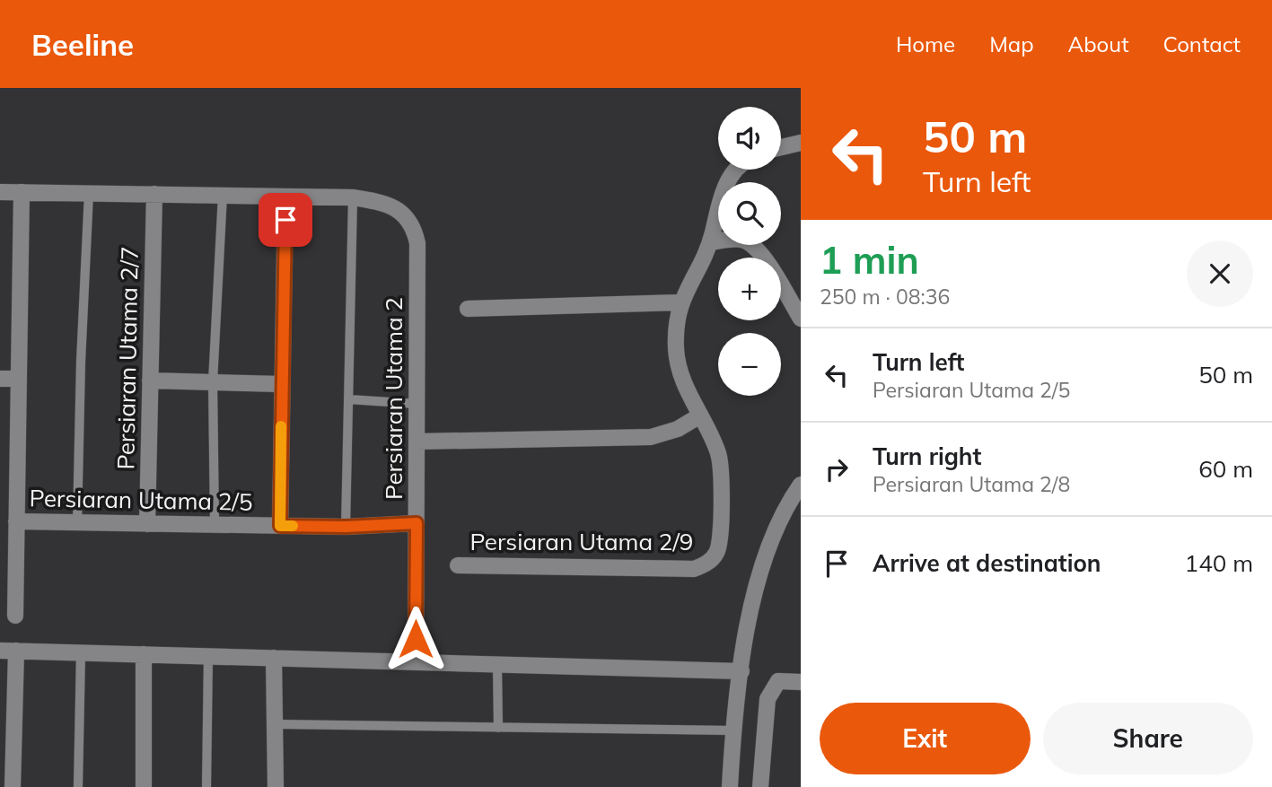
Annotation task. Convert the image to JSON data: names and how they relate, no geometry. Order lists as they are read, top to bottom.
{
  "streets": {
    "street": [
      "Persiaran Utama 2/7",
      "Persiaran Utama 2",
      "Persiaran Utama 2/5",
      "Persiaran Utama 2/9"
    ]
  },
  "crossings": [
    ["Persiaran Utama 2/7", "Persiaran Utama 2/5"],
    ["Persiaran Utama 2", "Persiaran Utama 2/5"]
  ],
  "page": {
    "header": "Beeline",
    "nav": [
      "Home",
      "Map",
      "About",
      "Contact"
    ],
    "turn": ["50 m", "Turn left"],
    "map_buttons": ["+", "−"],
    "heading": ["1 min", "250 m · 08:36"],
    "list": [
      {
        "name": "Turn left",
        "note": "Persiaran Utama 2/5",
        "value": "50 m"
      },
      {
        "name": "Turn right",
        "note": "Persiaran Utama 2/8",
        "value": "60 m"
      },
      {
        "name": "Arrive at destination",
        "value": "140 m"
      }
    ],
    "buttons": ["Exit", "Share"]
  }
}
